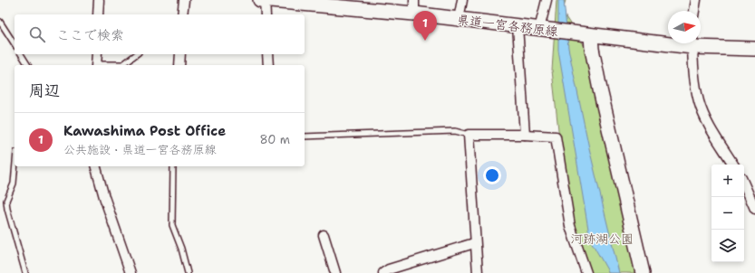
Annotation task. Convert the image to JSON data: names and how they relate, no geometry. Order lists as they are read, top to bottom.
{
  "streets": {
    "main road": ["県道一宮各務原線"]
  },
  "parks": ["河跡湖公園"],
  "north": "right",
  "page": {
    "pins": "1",
    "search": "ここで検索",
    "heading": "周辺",
    "list": [
      {
        "mark": "1",
        "name": "Kawashima Post Office",
        "note": "公共施設 · 県道一宮各務原線",
        "value": "80 m"
      }
    ],
    "map_buttons": ["+", "−"]
  }
}
